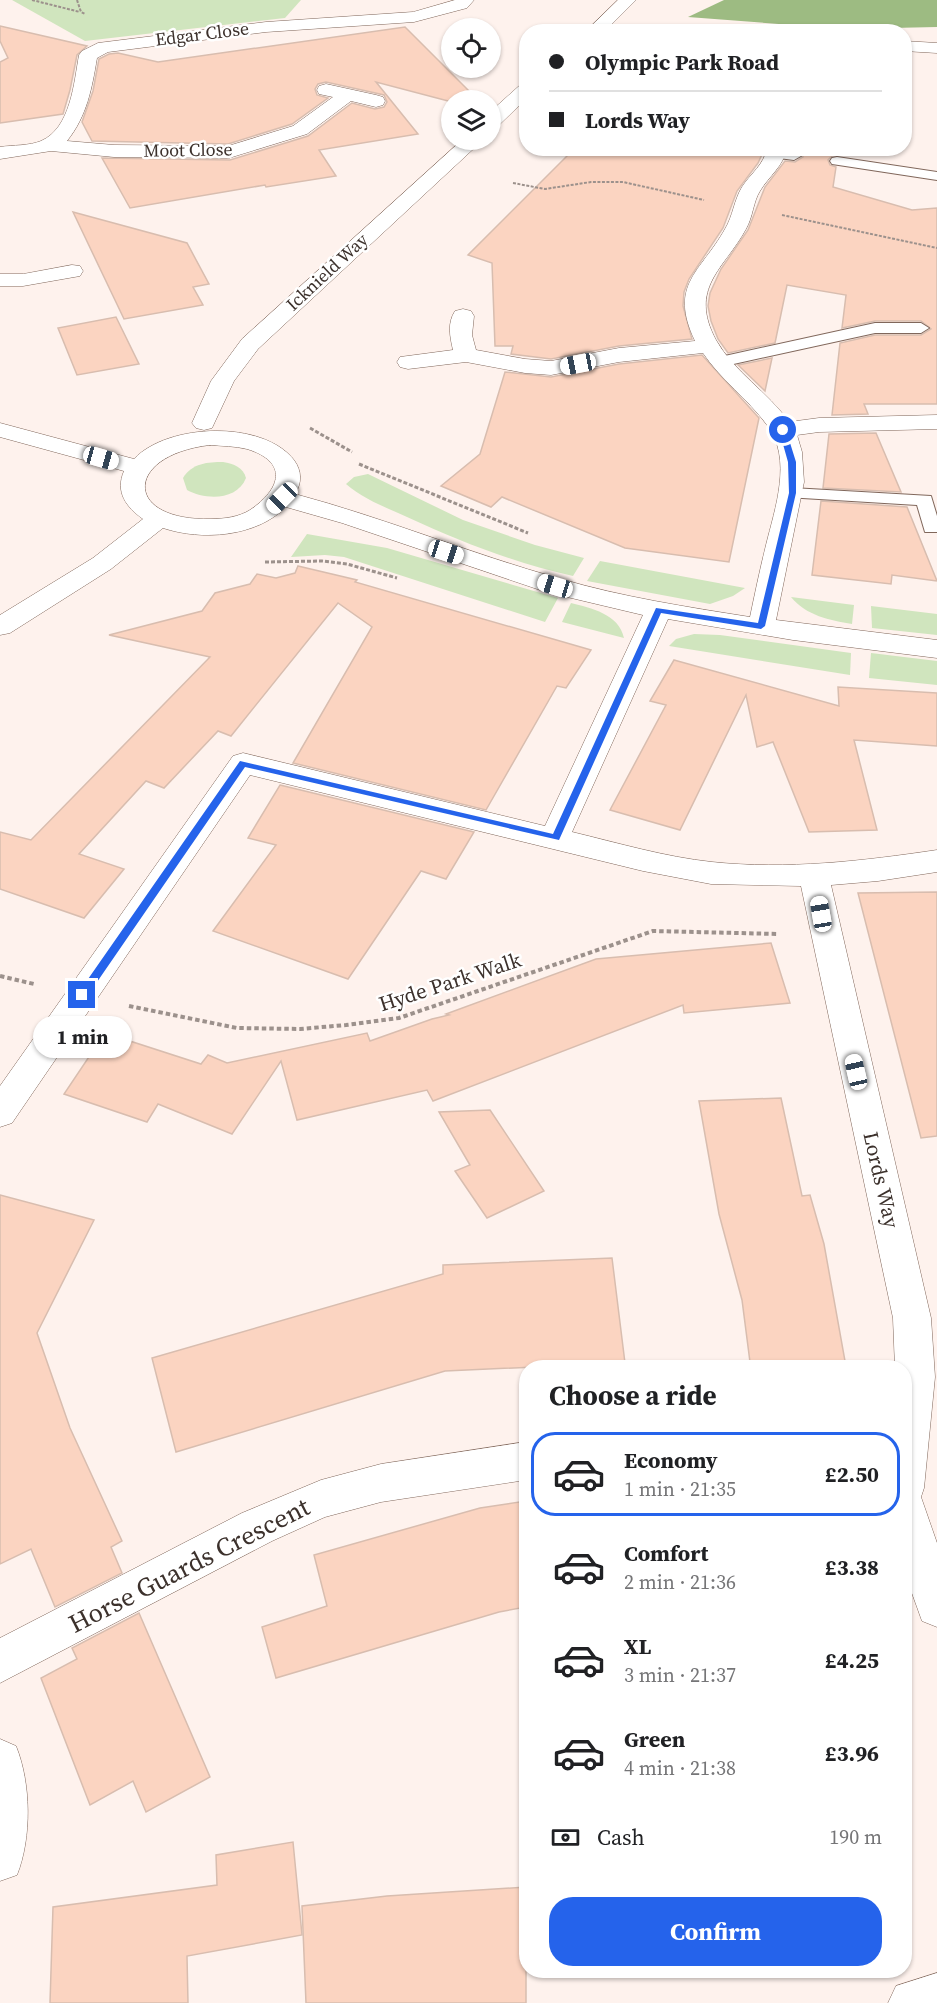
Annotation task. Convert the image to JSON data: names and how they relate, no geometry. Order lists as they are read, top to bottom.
{
  "streets": {
    "street": [
      "Edgar Close",
      "Moot Close",
      "Icknield Way",
      "Lords Way",
      "Horse Guards Crescent"
    ],
    "path": ["Hyde Park Walk"]
  },
  "crossings": [
    ["Edgar Close", "Moot Close"],
    ["Hyde Park Walk", "Lords Way"]
  ],
  "page": {
    "banner": ["Olympic Park Road", "Lords Way"],
    "bubble": "1 min",
    "heading": "Choose a ride",
    "list": [
      {
        "name": "Economy",
        "note": "1 min · 21:35",
        "value": "£2.50"
      },
      {
        "name": "Comfort",
        "note": "2 min · 21:36",
        "value": "£3.38"
      },
      {
        "name": "XL",
        "note": "3 min · 21:37",
        "value": "£4.25"
      },
      {
        "name": "Green",
        "note": "4 min · 21:38",
        "value": "£3.96"
      }
    ],
    "pay": ["Cash", "190 m"],
    "buttons": "Confirm"
  }
}
